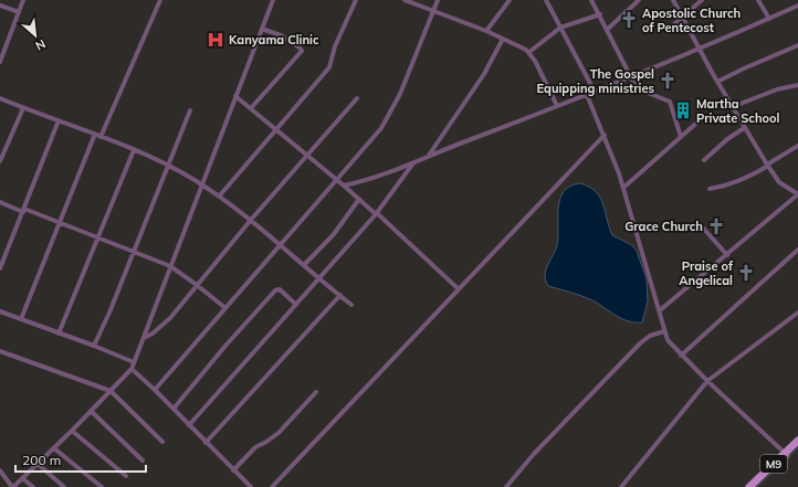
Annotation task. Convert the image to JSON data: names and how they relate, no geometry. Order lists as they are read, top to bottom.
{
  "streets": {
    "main road": ["M9"]
  },
  "places": {
    "church": [
      "Apostolic Church of Pentecost",
      "The Gospel Equipping ministries",
      "Grace Church",
      "Praise of Angelical"
    ],
    "hospital": ["Kanyama Clinic"],
    "building": ["Martha Private School"]
  },
  "scale_bar": "200 m",
  "north": "bottom right"
}
